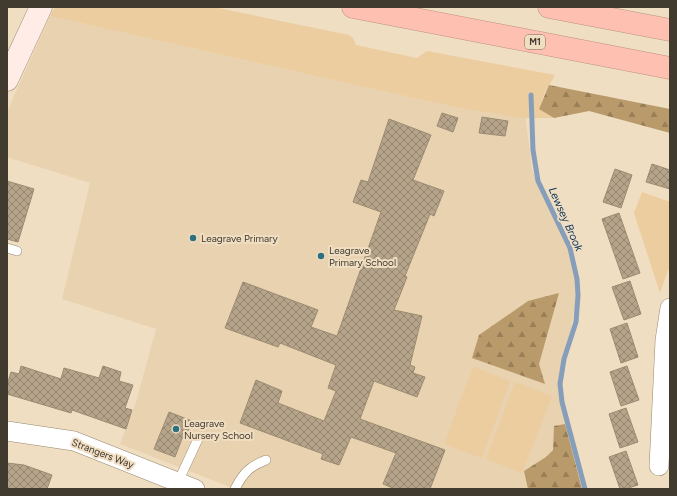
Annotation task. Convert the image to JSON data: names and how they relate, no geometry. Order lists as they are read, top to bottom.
{
  "streets": {
    "highway": ["M1"],
    "street": ["Strangers Way"]
  },
  "water": ["Lewsey Brook"],
  "places": ["Leagrave Primary", "Leagrave Primary School", "Leagrave Nursery School"]
}
